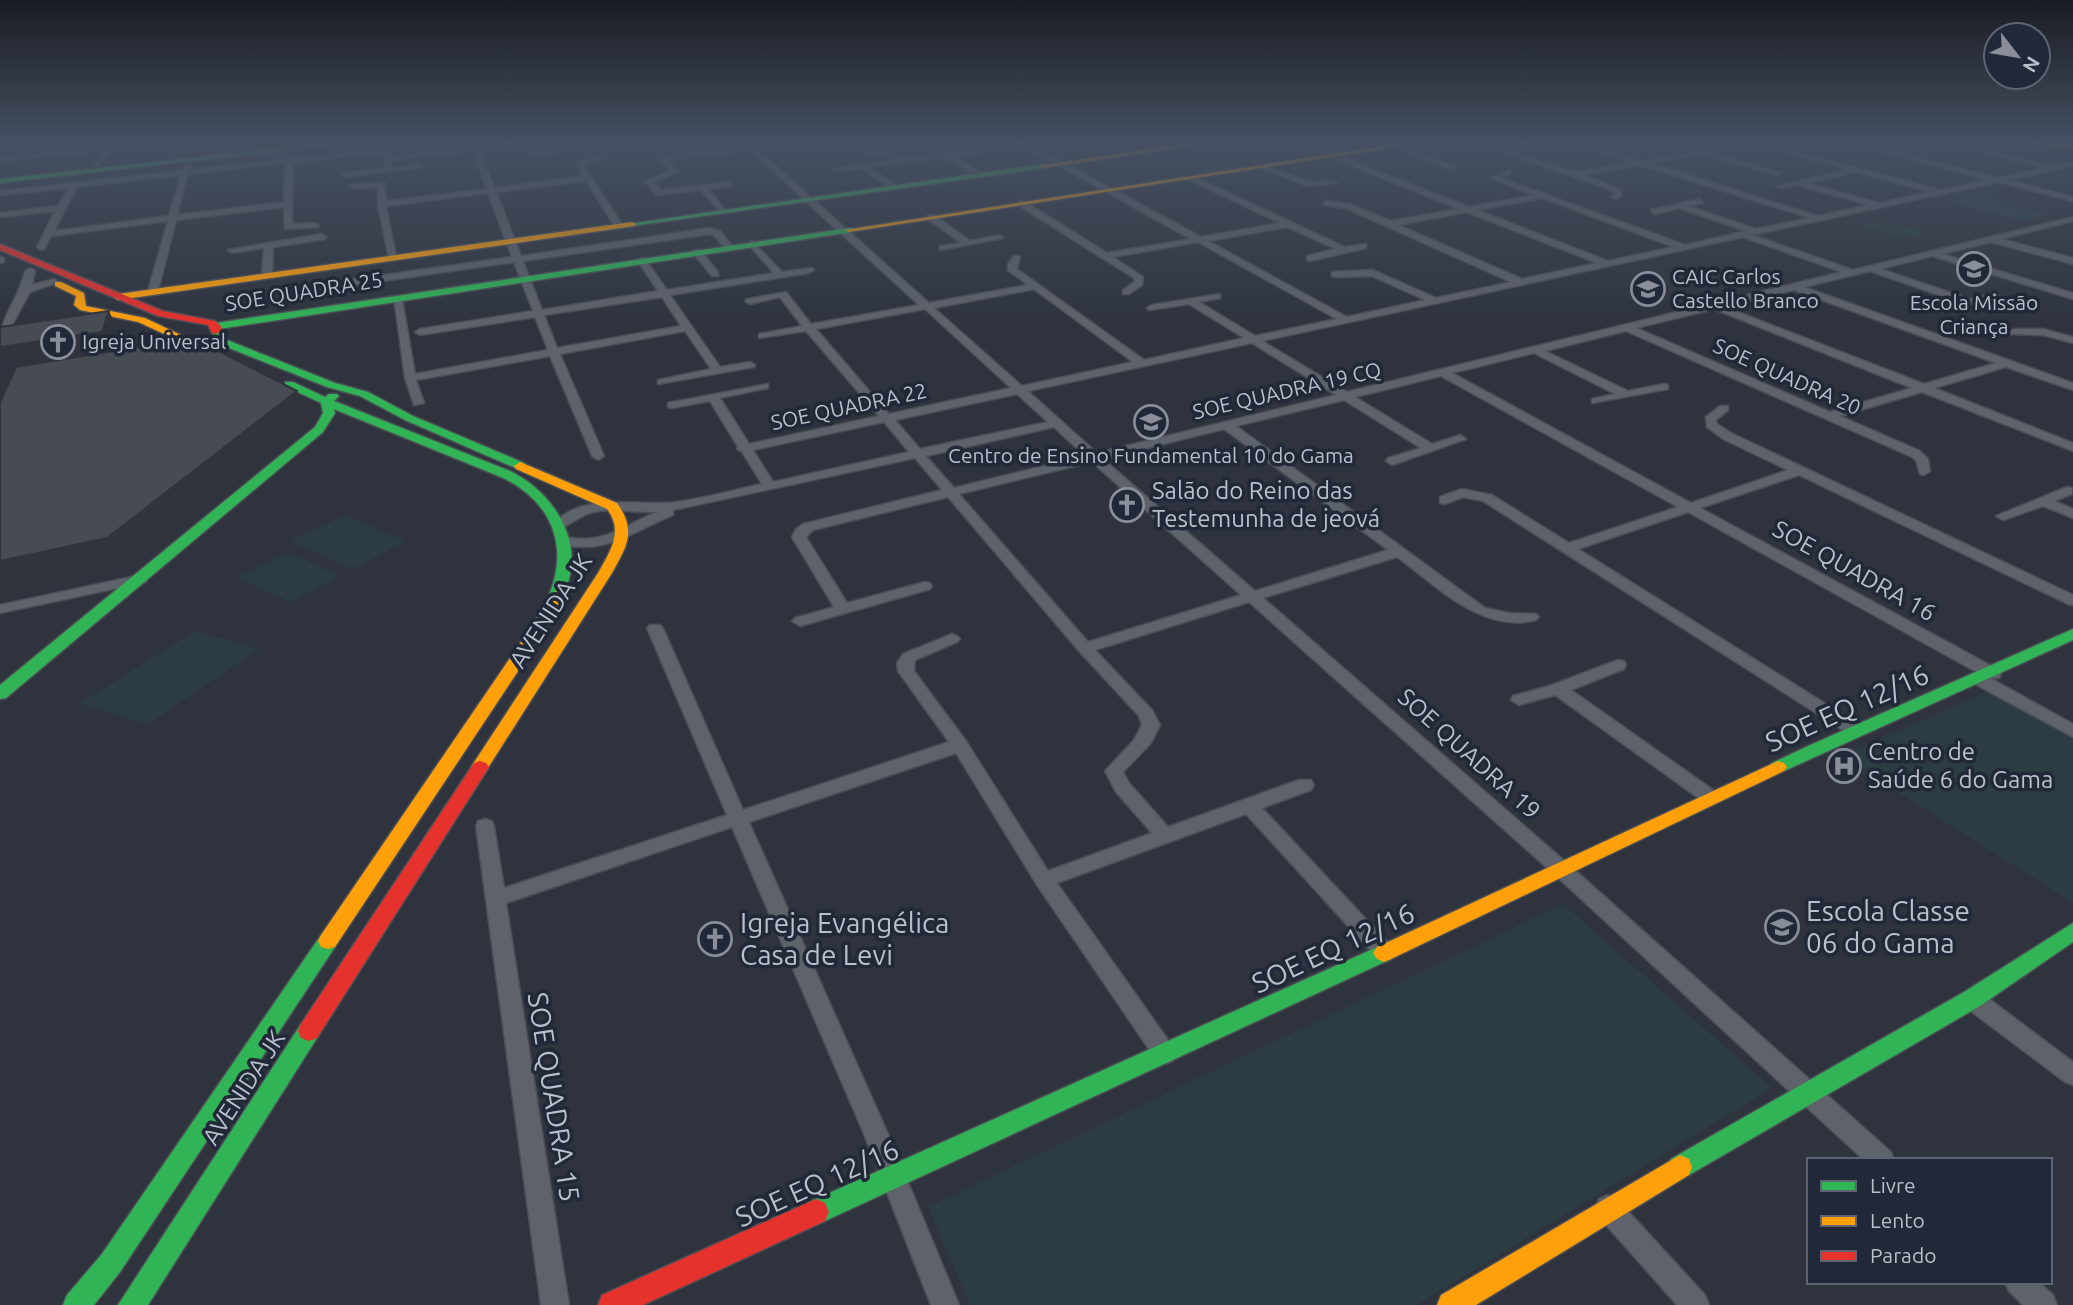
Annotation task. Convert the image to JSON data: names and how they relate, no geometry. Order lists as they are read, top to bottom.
{
  "streets": {
    "street": [
      "SOE QUADRA 25",
      "SOE QUADRA 20",
      "SOE QUADRA 19 CQ",
      "SOE QUADRA 22",
      "SOE QUADRA 16",
      "AVENIDA JK",
      "SOE EQ 12/16",
      "SOE QUADRA 19",
      "SOE QUADRA 15"
    ]
  },
  "crossings": [
    ["SOE QUADRA 25", "AVENIDA JK"],
    ["SOE QUADRA 25", "SOE QUADRA 19"],
    ["SOE QUADRA 20", "SOE QUADRA 19 CQ"],
    ["SOE QUADRA 19 CQ", "SOE QUADRA 16"],
    ["SOE QUADRA 19 CQ", "SOE QUADRA 19"],
    ["SOE QUADRA 22", "SOE QUADRA 19"],
    ["SOE QUADRA 16", "SOE EQ 12/16"],
    ["SOE EQ 12/16", "SOE QUADRA 19"]
  ],
  "places": {
    "school or university": [
      "Escola Missão Criança",
      "CAIC Carlos Castello Branco",
      "Centro de Ensino Fundamental 10 do Gama",
      "Escola Classe 06 do Gama"
    ],
    "church": ["Igreja Universal", "Salão do Reino das Testemunha de jeová", "Igreja Evangélica Casa de Levi"],
    "hospital": ["Centro de Saúde 6 do Gama"]
  },
  "legend": ["Livre", "Lento", "Parado"],
  "north": "bottom right"
}
